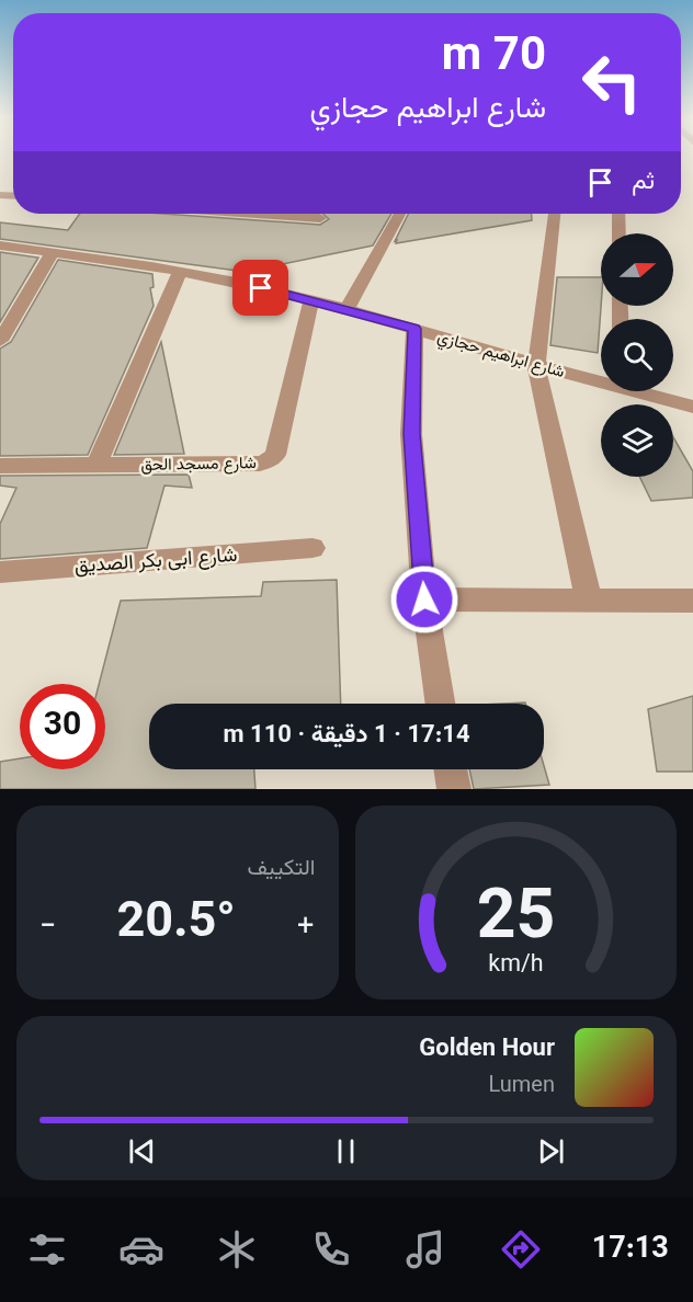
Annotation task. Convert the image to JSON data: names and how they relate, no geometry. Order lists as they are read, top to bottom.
{
  "streets": {
    "street": ["شارع ابراهيم حجازي", "شارع مسجد الحق", "شارع ابى بكر الصديق"]
  },
  "crossings": [
    ["شارع ابراهيم حجازي", "شارع مسجد الحق"]
  ],
  "north": "right",
  "page": {
    "turn": ["70 m", "شارع ابراهيم حجازي"],
    "then": "ثم",
    "limit": "30",
    "trip": "17:14 · 1 دقيقة · 110 m",
    "tile": "التكييف",
    "heat": ["−", "20.5°", "+"],
    "song": ["Golden Hour", "Lumen"],
    "tabs": "17:13",
    "gauge": ["25", "km/h"]
  }
}
